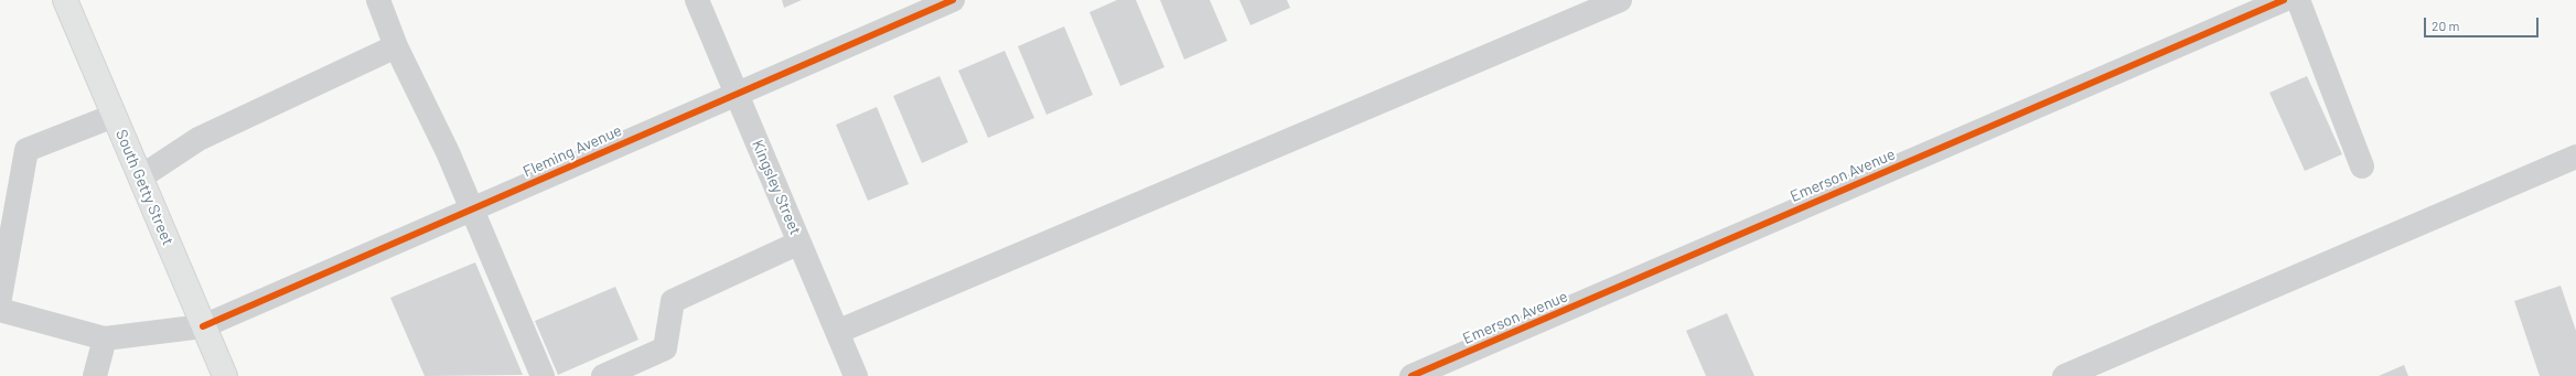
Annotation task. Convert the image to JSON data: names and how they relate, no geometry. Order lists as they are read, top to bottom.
{
  "streets": {
    "main road": ["South Getty Street"],
    "street": ["Fleming Avenue", "Emerson Avenue", "Kingsley Street"]
  },
  "crossings": [
    ["Fleming Avenue", "South Getty Street"],
    ["Fleming Avenue", "Kingsley Street"]
  ],
  "scale_bar": "20 m"
}
